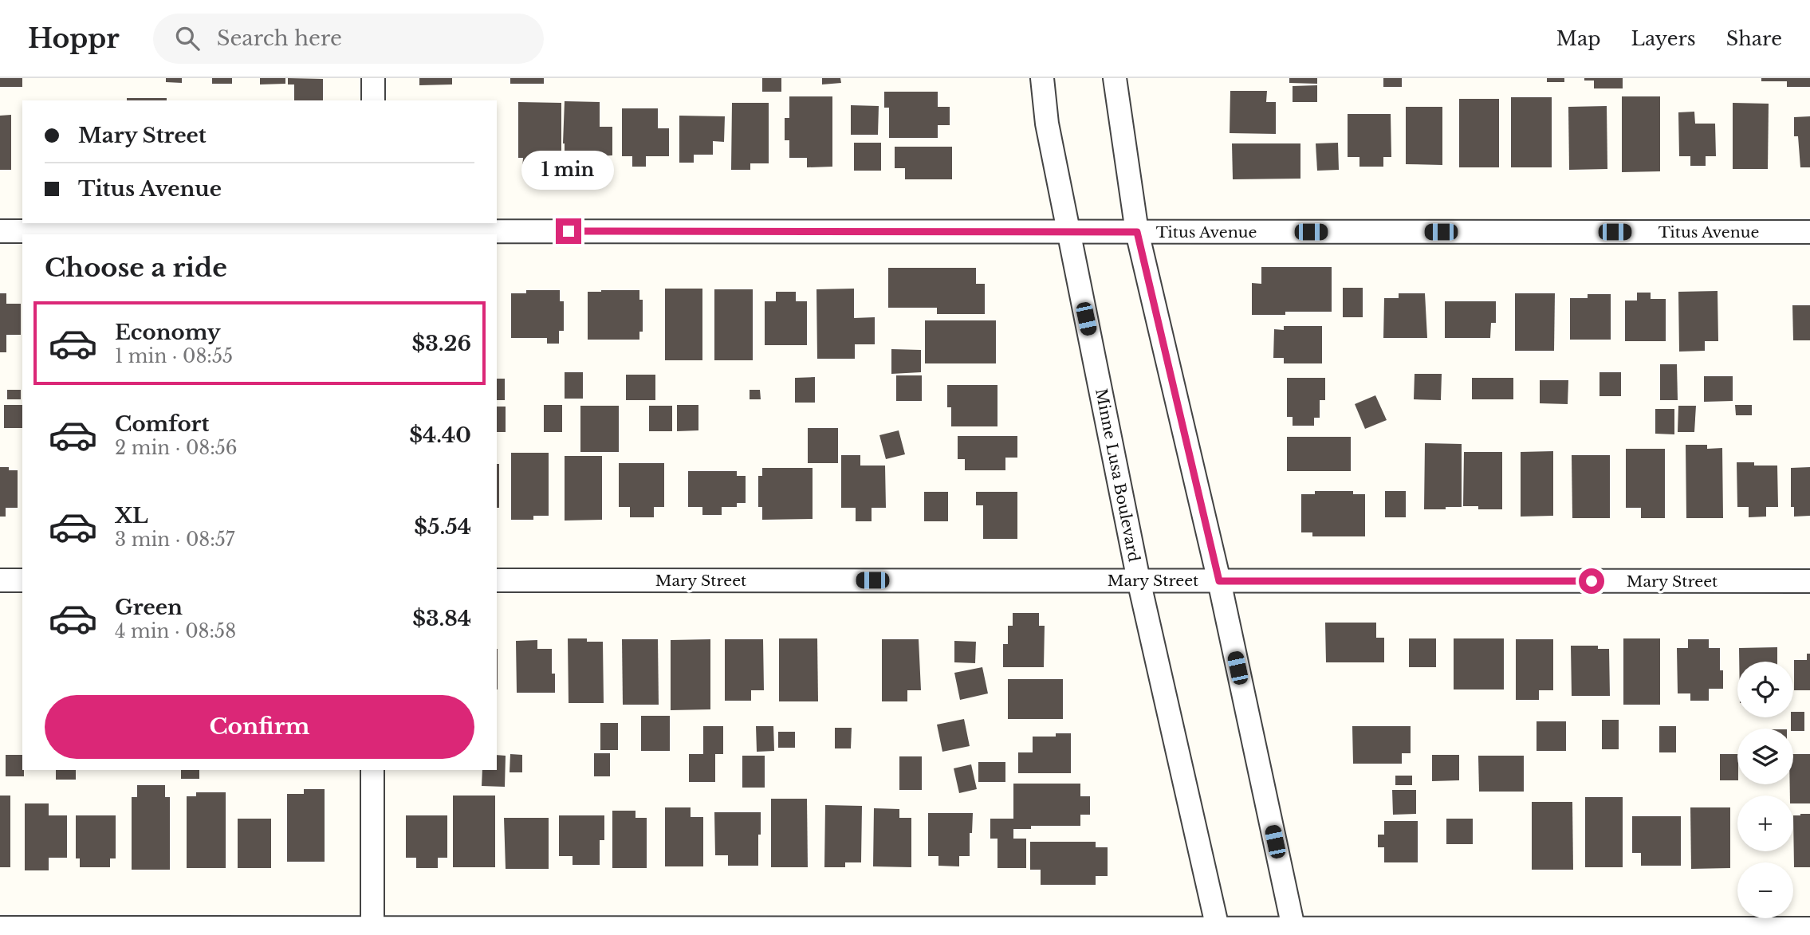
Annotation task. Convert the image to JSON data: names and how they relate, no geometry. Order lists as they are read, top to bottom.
{
  "streets": {
    "street": ["Titus Avenue", "Minne Lusa Boulevard", "Mary Street"]
  },
  "crossings": [
    ["Titus Avenue", "Minne Lusa Boulevard"],
    ["Minne Lusa Boulevard", "Mary Street"]
  ],
  "page": {
    "header": "Hoppr",
    "search": "Search here",
    "nav": ["Map", "Layers", "Share"],
    "banner": ["Mary Street", "Titus Avenue"],
    "bubble": "1 min",
    "heading": "Choose a ride",
    "list": [
      {
        "name": "Economy",
        "note": "1 min · 08:55",
        "value": "$3.26"
      },
      {
        "name": "Comfort",
        "note": "2 min · 08:56",
        "value": "$4.40"
      },
      {
        "name": "XL",
        "note": "3 min · 08:57",
        "value": "$5.54"
      },
      {
        "name": "Green",
        "note": "4 min · 08:58",
        "value": "$3.84"
      }
    ],
    "map_buttons": ["+", "−"],
    "buttons": "Confirm"
  }
}
